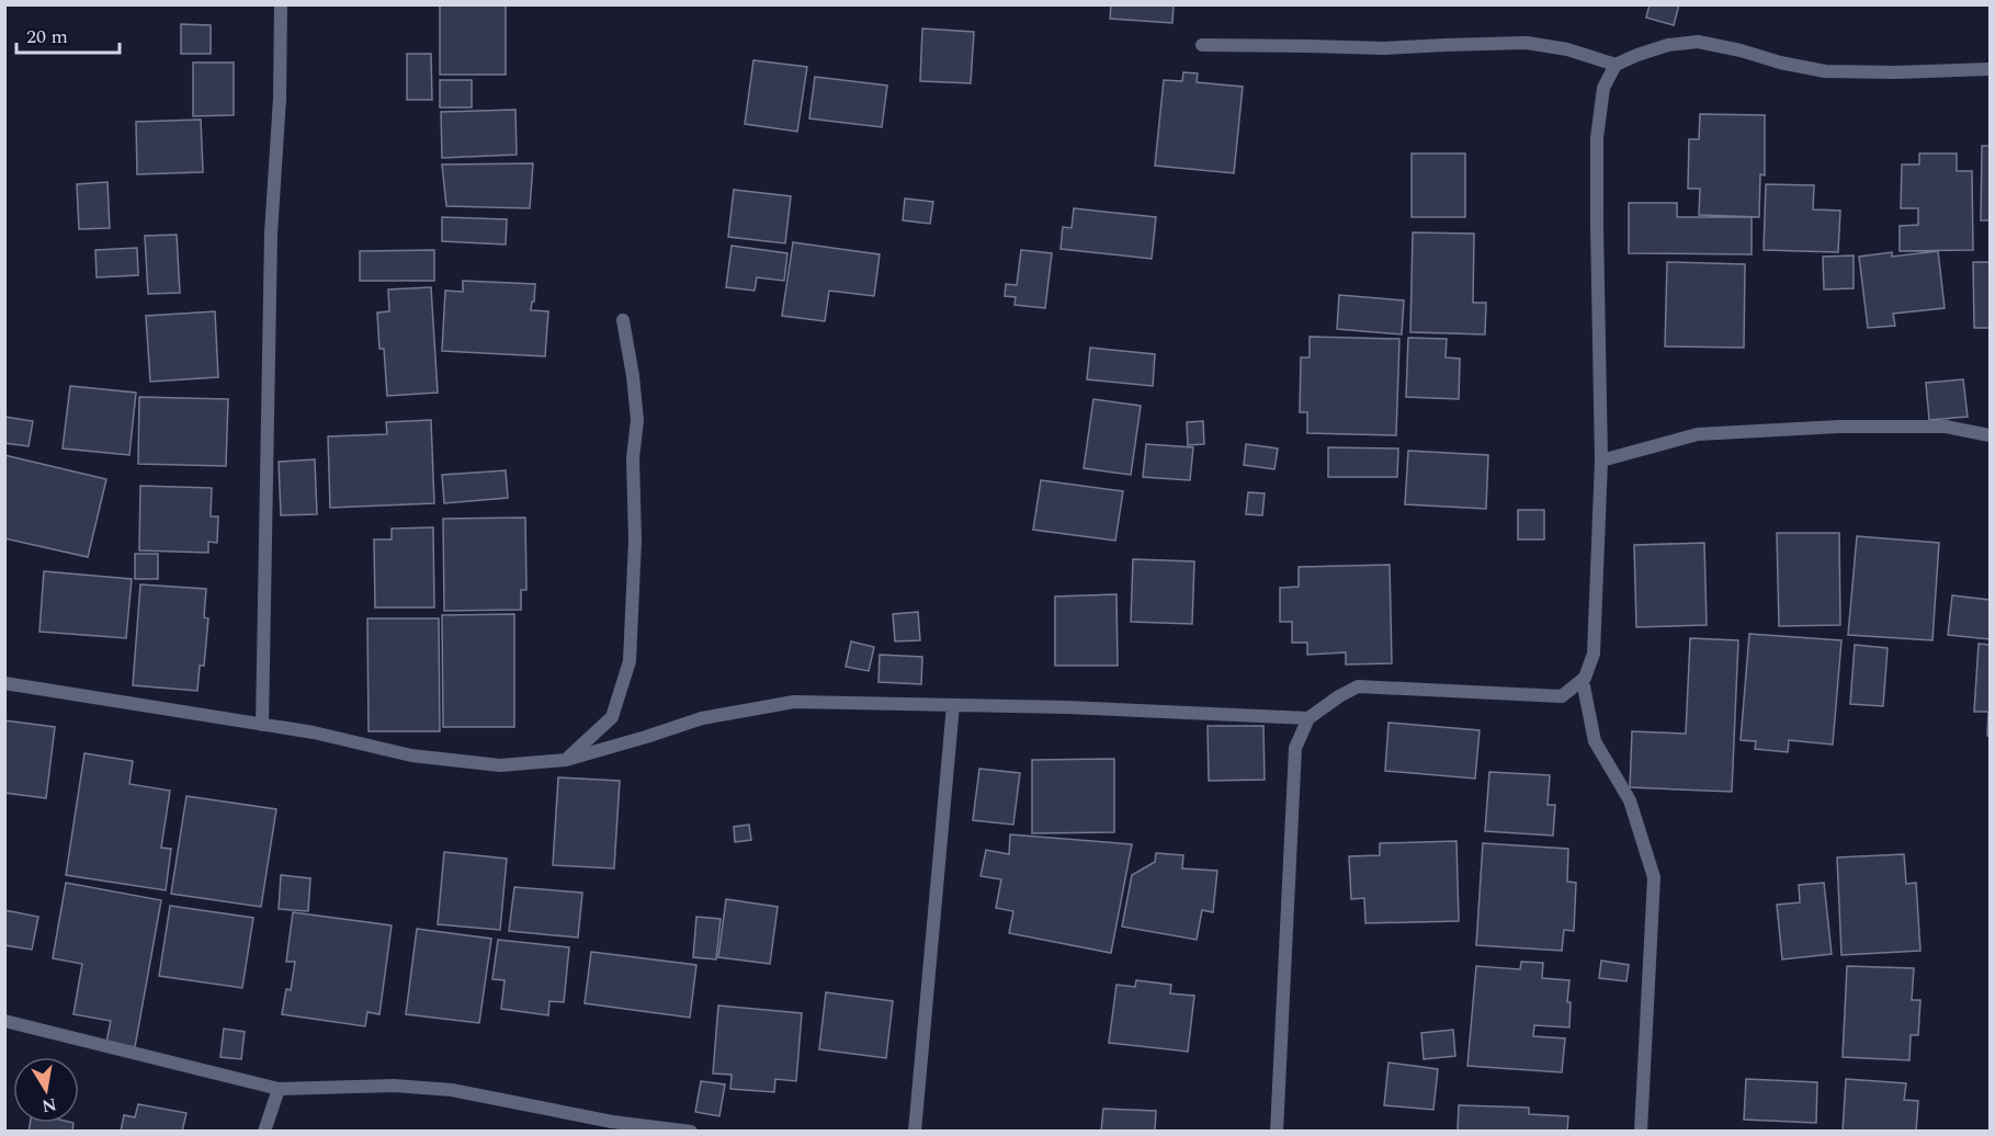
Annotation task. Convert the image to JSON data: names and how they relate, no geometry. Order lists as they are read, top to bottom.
{
  "scale_bar": "20 m",
  "north": "bottom"
}
